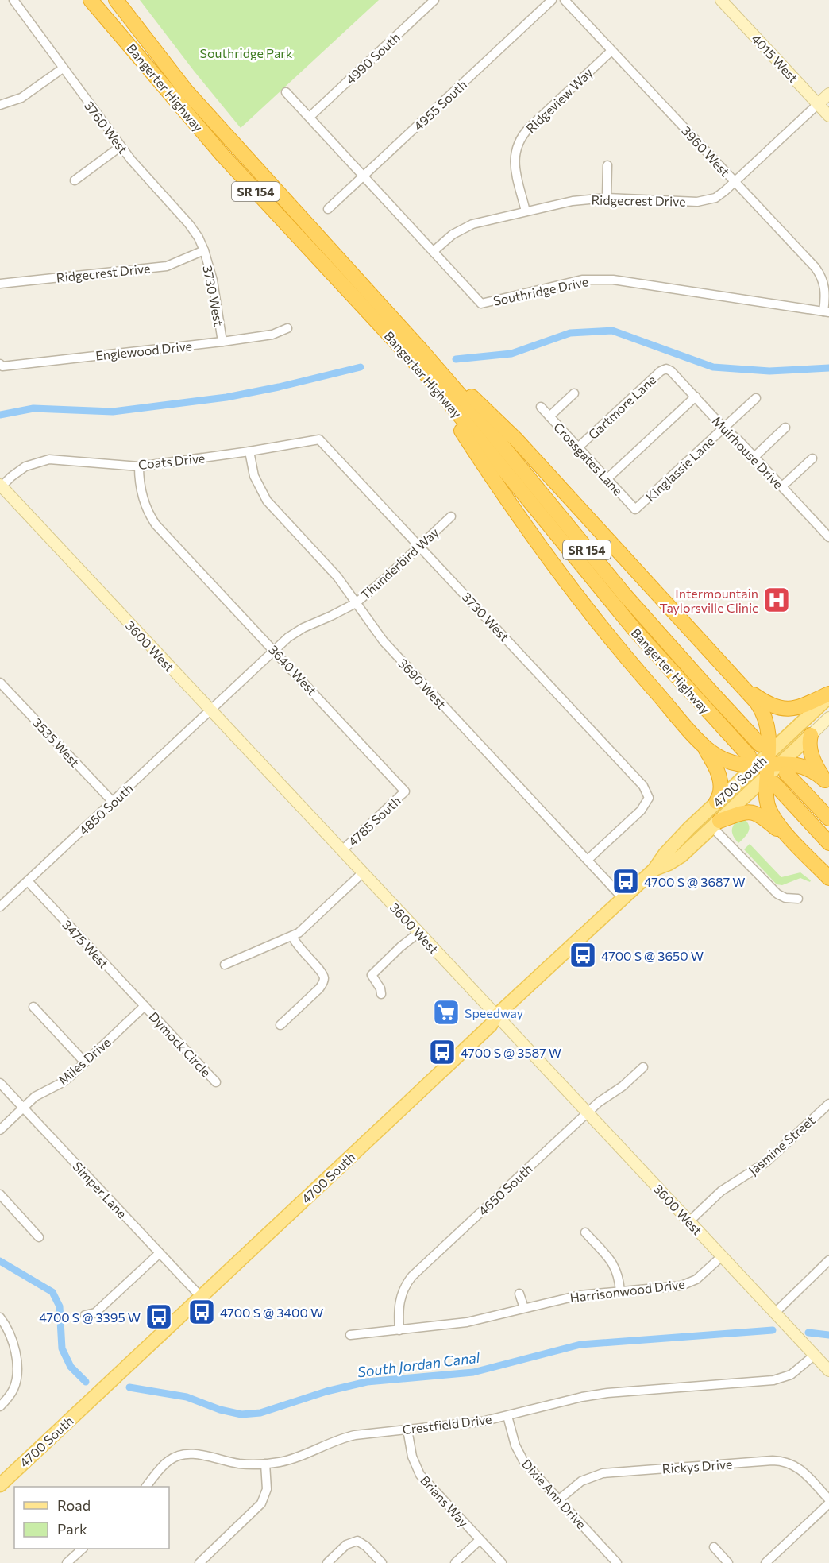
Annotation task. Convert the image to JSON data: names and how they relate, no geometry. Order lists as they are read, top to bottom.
{
  "streets": {
    "highway": ["Bangerter Highway", "SR 154"],
    "main road": ["4700 South"],
    "street": [
      "4990 South",
      "4015 West",
      "Ridgeview Way",
      "4955 South",
      "3760 West",
      "3960 West",
      "Ridgecrest Drive",
      "Southridge Drive",
      "3730 West",
      "Englewood Drive",
      "Gartmore Lane",
      "Muirhouse Drive",
      "Crossgates Lane",
      "Coats Drive",
      "Kinglassie Lane",
      "Thunderbird Way",
      "3600 West",
      "3640 West",
      "3690 West",
      "3535 West",
      "4850 South",
      "4785 South",
      "3475 West",
      "Dymock Circle",
      "Miles Drive",
      "Jasmine Street",
      "Simper Lane",
      "4650 South",
      "Harrisonwood Drive",
      "Crestfield Drive",
      "Rickys Drive",
      "Dixie Ann Drive",
      "Brians Way"
    ]
  },
  "crossings": [
    ["4990 South", "Southridge Drive"],
    ["4015 West", "Ridgecrest Drive"],
    ["Bangerter Highway", "4700 South"],
    ["Ridgeview Way", "3960 West"],
    ["Ridgeview Way", "Ridgecrest Drive"],
    ["4955 South", "Southridge Drive"],
    ["3760 West", "Ridgecrest Drive"],
    ["3760 West", "3730 West"],
    ["3960 West", "Ridgecrest Drive"],
    ["3960 West", "Southridge Drive"],
    ["Ridgecrest Drive", "Southridge Drive"],
    ["Ridgecrest Drive", "3730 West"],
    ["3730 West", "Englewood Drive"],
    ["3730 West", "Coats Drive"],
    ["3730 West", "Thunderbird Way"],
    ["3730 West", "3690 West"],
    ["Gartmore Lane", "Muirhouse Drive"],
    ["Gartmore Lane", "Crossgates Lane"],
    ["Muirhouse Drive", "Kinglassie Lane"],
    ["Crossgates Lane", "Kinglassie Lane"],
    ["Coats Drive", "3600 West"],
    ["Coats Drive", "3640 West"],
    ["Coats Drive", "3690 West"],
    ["Thunderbird Way", "3600 West"],
    ["Thunderbird Way", "3640 West"],
    ["Thunderbird Way", "3690 West"],
    ["Thunderbird Way", "4850 South"],
    ["3600 West", "4700 South"],
    ["3600 West", "4850 South"],
    ["3600 West", "4785 South"],
    ["3600 West", "Jasmine Street"],
    ["3600 West", "4650 South"],
    ["3600 West", "Harrisonwood Drive"],
    ["3600 West", "Crestfield Drive"],
    ["3640 West", "4785 South"],
    ["3690 West", "4700 South"],
    ["3535 West", "4850 South"],
    ["4700 South", "Simper Lane"],
    ["4850 South", "3475 West"],
    ["3475 West", "Dymock Circle"],
    ["3475 West", "Miles Drive"],
    ["Dymock Circle", "Miles Drive"],
    ["Miles Drive", "Simper Lane"],
    ["4650 South", "Harrisonwood Drive"],
    ["Crestfield Drive", "Dixie Ann Drive"],
    ["Crestfield Drive", "Brians Way"],
    ["Rickys Drive", "Dixie Ann Drive"]
  ],
  "water": ["South Jordan Canal"],
  "parks": ["Southridge Park"],
  "places": {
    "hospital": ["Intermountain Taylorsville Clinic"],
    "bus stop": [
      "4700 S @ 3687 W",
      "4700 S @ 3650 W",
      "4700 S @ 3587 W",
      "4700 S @ 3400 W",
      "4700 S @ 3395 W"
    ],
    "supermarket": ["Speedway"]
  },
  "legend": ["Road", "Park"]
}
